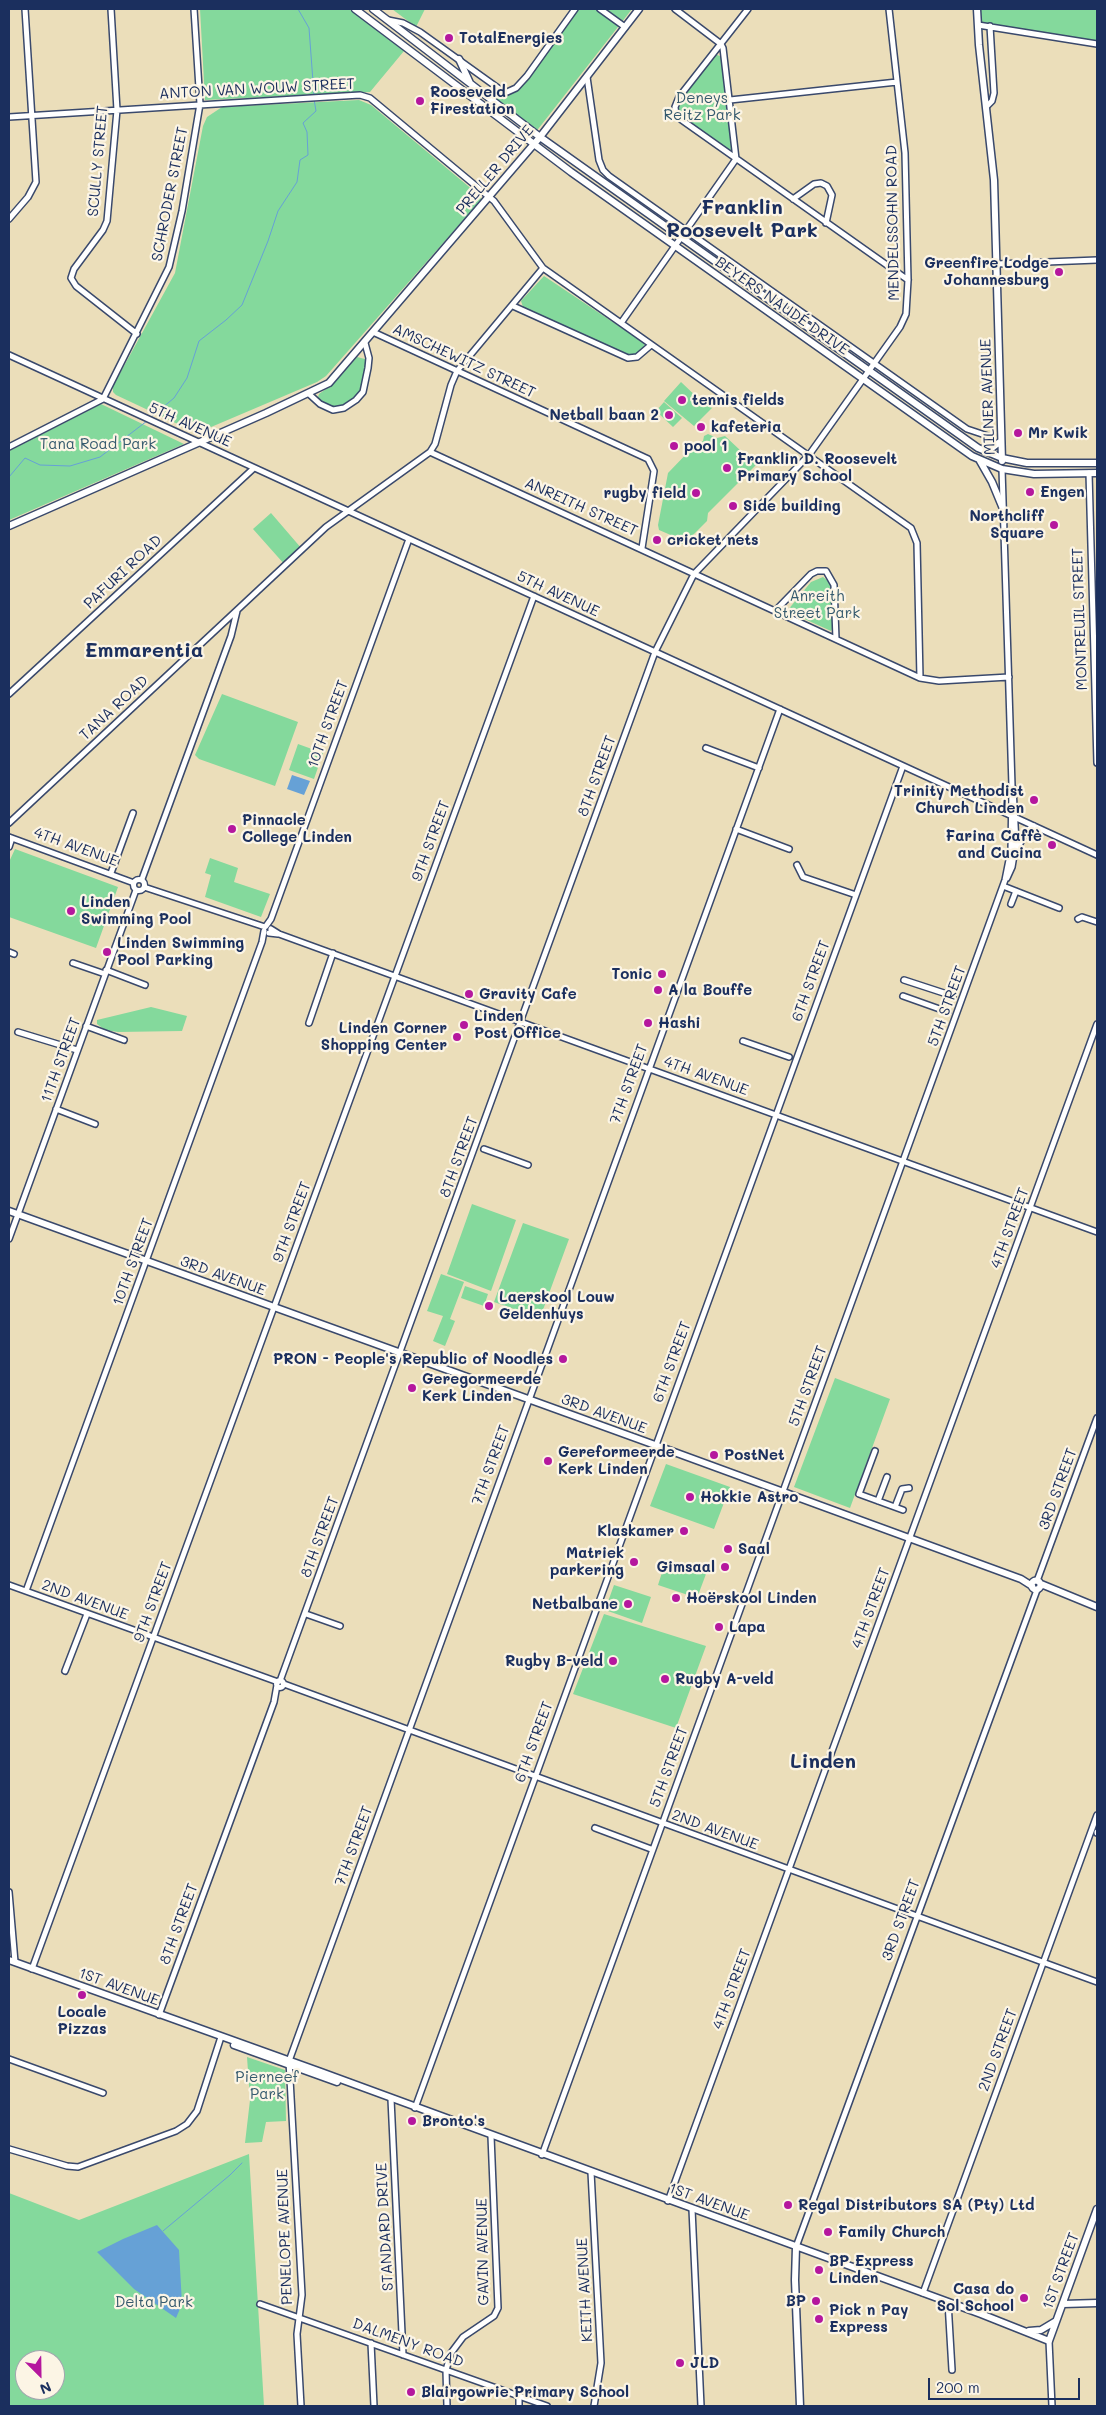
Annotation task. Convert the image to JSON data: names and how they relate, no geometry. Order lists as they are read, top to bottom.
{
  "streets": {
    "main road": [
      "PRELLER DRIVE",
      "BEYERS NAUDÉ DRIVE",
      "MILNER AVENUE",
      "3RD AVENUE",
      "1ST AVENUE",
      "1ST STREET"
    ],
    "street": [
      "ANTON VAN WOUW STREET",
      "SCULLY STREET",
      "SCHRODER STREET",
      "MENDELSSOHN ROAD",
      "AMSCHEWITZ STREET",
      "5TH AVENUE",
      "ANREITH STREET",
      "PAFURI ROAD",
      "MONTREUIL STREET",
      "TANA ROAD",
      "10TH STREET",
      "8TH STREET",
      "9TH STREET",
      "4TH AVENUE",
      "6TH STREET",
      "5TH STREET",
      "11TH STREET",
      "7TH STREET",
      "4TH STREET",
      "3RD STREET",
      "2ND AVENUE",
      "2ND STREET",
      "STANDARD DRIVE",
      "PENELOPE AVENUE",
      "GAVIN AVENUE",
      "KEITH AVENUE",
      "DALMENY ROAD"
    ]
  },
  "crossings": [
    ["ANTON VAN WOUW STREET", "SCULLY STREET"],
    ["ANTON VAN WOUW STREET", "PRELLER DRIVE"],
    ["ANTON VAN WOUW STREET", "SCHRODER STREET"],
    ["ANTON VAN WOUW STREET", "MENDELSSOHN ROAD"],
    ["ANTON VAN WOUW STREET", "ANREITH STREET"],
    ["SCULLY STREET", "SCHRODER STREET"],
    ["PRELLER DRIVE", "BEYERS NAUDÉ DRIVE"],
    ["PRELLER DRIVE", "AMSCHEWITZ STREET"],
    ["PRELLER DRIVE", "5TH AVENUE"],
    ["SCHRODER STREET", "5TH AVENUE"],
    ["MENDELSSOHN ROAD", "BEYERS NAUDÉ DRIVE"],
    ["MENDELSSOHN ROAD", "5TH AVENUE"],
    ["MENDELSSOHN ROAD", "ANREITH STREET"],
    ["MENDELSSOHN ROAD", "8TH STREET"],
    ["BEYERS NAUDÉ DRIVE", "MILNER AVENUE"],
    ["BEYERS NAUDÉ DRIVE", "MONTREUIL STREET"],
    ["AMSCHEWITZ STREET", "ANREITH STREET"],
    ["MILNER AVENUE", "5TH AVENUE"],
    ["MILNER AVENUE", "ANREITH STREET"],
    ["MILNER AVENUE", "5TH STREET"],
    ["5TH AVENUE", "PAFURI ROAD"],
    ["5TH AVENUE", "TANA ROAD"],
    ["5TH AVENUE", "10TH STREET"],
    ["5TH AVENUE", "8TH STREET"],
    ["5TH AVENUE", "9TH STREET"],
    ["5TH AVENUE", "6TH STREET"],
    ["5TH AVENUE", "5TH STREET"],
    ["5TH AVENUE", "7TH STREET"],
    ["ANREITH STREET", "TANA ROAD"],
    ["10TH STREET", "4TH AVENUE"],
    ["10TH STREET", "3RD AVENUE"],
    ["10TH STREET", "2ND AVENUE"],
    ["8TH STREET", "4TH AVENUE"],
    ["8TH STREET", "3RD AVENUE"],
    ["8TH STREET", "2ND AVENUE"],
    ["8TH STREET", "1ST AVENUE"],
    ["9TH STREET", "4TH AVENUE"],
    ["9TH STREET", "3RD AVENUE"],
    ["9TH STREET", "2ND AVENUE"],
    ["9TH STREET", "1ST AVENUE"],
    ["4TH AVENUE", "6TH STREET"],
    ["4TH AVENUE", "5TH STREET"],
    ["4TH AVENUE", "11TH STREET"],
    ["4TH AVENUE", "7TH STREET"],
    ["4TH AVENUE", "4TH STREET"],
    ["6TH STREET", "3RD AVENUE"],
    ["6TH STREET", "2ND AVENUE"],
    ["6TH STREET", "1ST AVENUE"],
    ["5TH STREET", "3RD AVENUE"],
    ["5TH STREET", "2ND AVENUE"],
    ["5TH STREET", "1ST AVENUE"],
    ["11TH STREET", "3RD AVENUE"],
    ["7TH STREET", "3RD AVENUE"],
    ["7TH STREET", "2ND AVENUE"],
    ["7TH STREET", "1ST AVENUE"],
    ["7TH STREET", "PENELOPE AVENUE"],
    ["4TH STREET", "3RD AVENUE"],
    ["4TH STREET", "2ND AVENUE"],
    ["4TH STREET", "1ST AVENUE"],
    ["3RD AVENUE", "3RD STREET"],
    ["3RD STREET", "2ND AVENUE"],
    ["3RD STREET", "1ST AVENUE"],
    ["2ND AVENUE", "2ND STREET"],
    ["1ST AVENUE", "2ND STREET"],
    ["1ST AVENUE", "STANDARD DRIVE"],
    ["1ST AVENUE", "PENELOPE AVENUE"],
    ["1ST AVENUE", "GAVIN AVENUE"],
    ["1ST AVENUE", "1ST STREET"],
    ["1ST AVENUE", "KEITH AVENUE"],
    ["STANDARD DRIVE", "DALMENY ROAD"],
    ["PENELOPE AVENUE", "DALMENY ROAD"],
    ["GAVIN AVENUE", "DALMENY ROAD"]
  ],
  "districts": ["Franklin Roosevelt Park", "Emmarentia", "Linden"],
  "parks": [
    "Deneys Reitz Park",
    "Tana Road Park",
    "Anreith Street Park",
    "Pierneef Park",
    "Delta Park"
  ],
  "places": [
    "TotalEnergies",
    "Rooseveld Firestation",
    "Greenfire Lodge Johannesburg",
    "tennis fields",
    "Netball baan 2",
    "kafeteria",
    "Mr Kwik",
    "pool 1",
    "Franklin D. Roosevelt Primary School",
    "Engen",
    "rugby field",
    "Side building",
    "Northcliff Square",
    "cricket nets",
    "Trinity Methodist Church Linden",
    "Pinnacle College Linden",
    "Farina Caffè and Cucina",
    "Linden Swimming Pool",
    "Linden Swimming Pool Parking",
    "Tonic",
    "A la Bouffe",
    "Gravity Cafe",
    "Hashi",
    "Linden Post Office",
    "Linden Corner Shopping Center",
    "Laerskool Louw Geldenhuys",
    "PRON - People's Republic of Noodles",
    "Geregormeerde Kerk Linden",
    "PostNet",
    "Gereformeerde Kerk Linden",
    "Hokkie Astro",
    "Klaskamer",
    "Saal",
    "Matriek parkering",
    "Gimsaal",
    "Hoërskool Linden",
    "Netbalbane",
    "Lapa",
    "Rugby B-veld",
    "Rugby A-veld",
    "Locale Pizzas",
    "Bronto's",
    "Regal Distributors SA (Pty) Ltd",
    "Family Church",
    "BP Express Linden",
    "Casa do Sol School",
    "BP",
    "Pick n Pay Express",
    "JLD",
    "Blairgowrie Primary School"
  ],
  "scale_bar": "200 m",
  "north": "bottom right"
}
